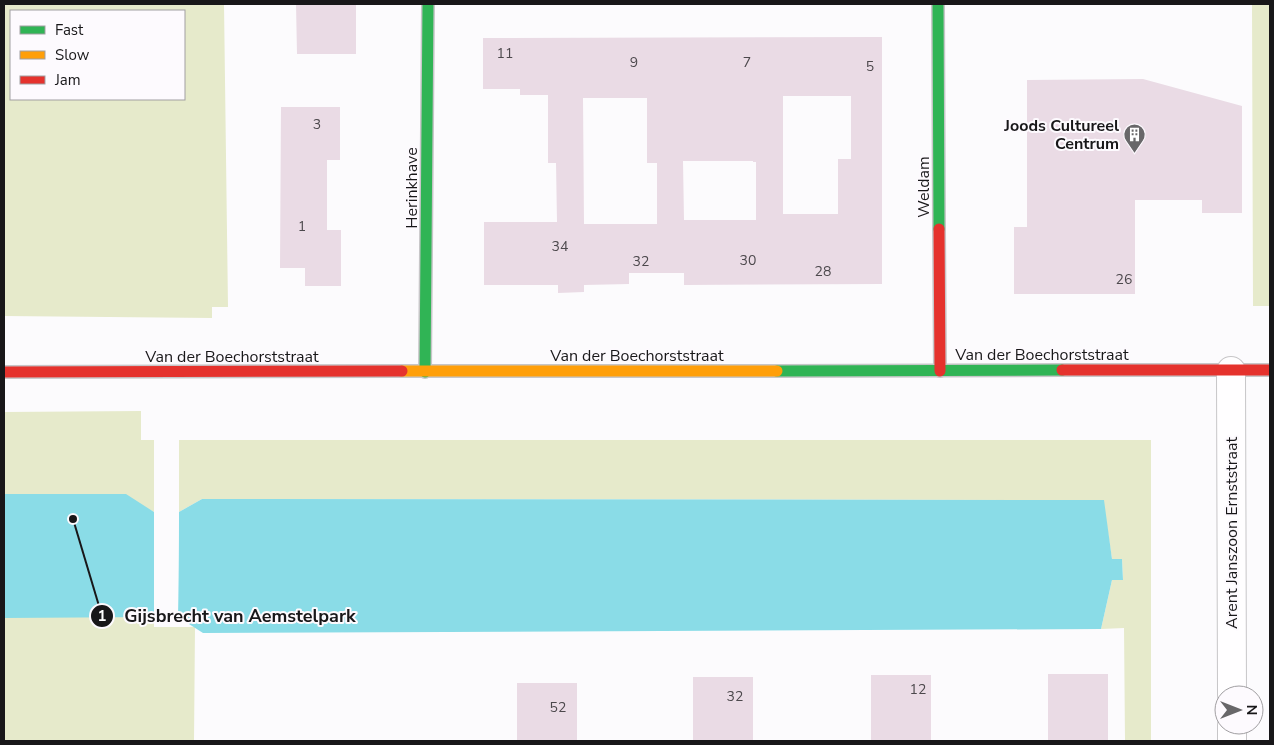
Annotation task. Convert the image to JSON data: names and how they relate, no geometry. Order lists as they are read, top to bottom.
{
  "streets": {
    "street": [
      "Weldam",
      "Herinkhave",
      "Van der Boechorststraat",
      "Arent Janszoon Ernststraat"
    ]
  },
  "crossings": [
    ["Weldam", "Van der Boechorststraat"],
    ["Herinkhave", "Van der Boechorststraat"],
    ["Van der Boechorststraat", "Arent Janszoon Ernststraat"]
  ],
  "places": {
    "building": ["Joods Cultureel Centrum"],
    "other": ["Gijsbrecht van Aemstelpark"]
  },
  "house_numbers": [
    "11",
    "9",
    "7",
    "5",
    "3",
    "1",
    "34",
    "30",
    "32",
    "28",
    "26",
    "12",
    "32",
    "52"
  ],
  "legend": ["Fast", "Slow", "Jam"],
  "north": "right"
}
